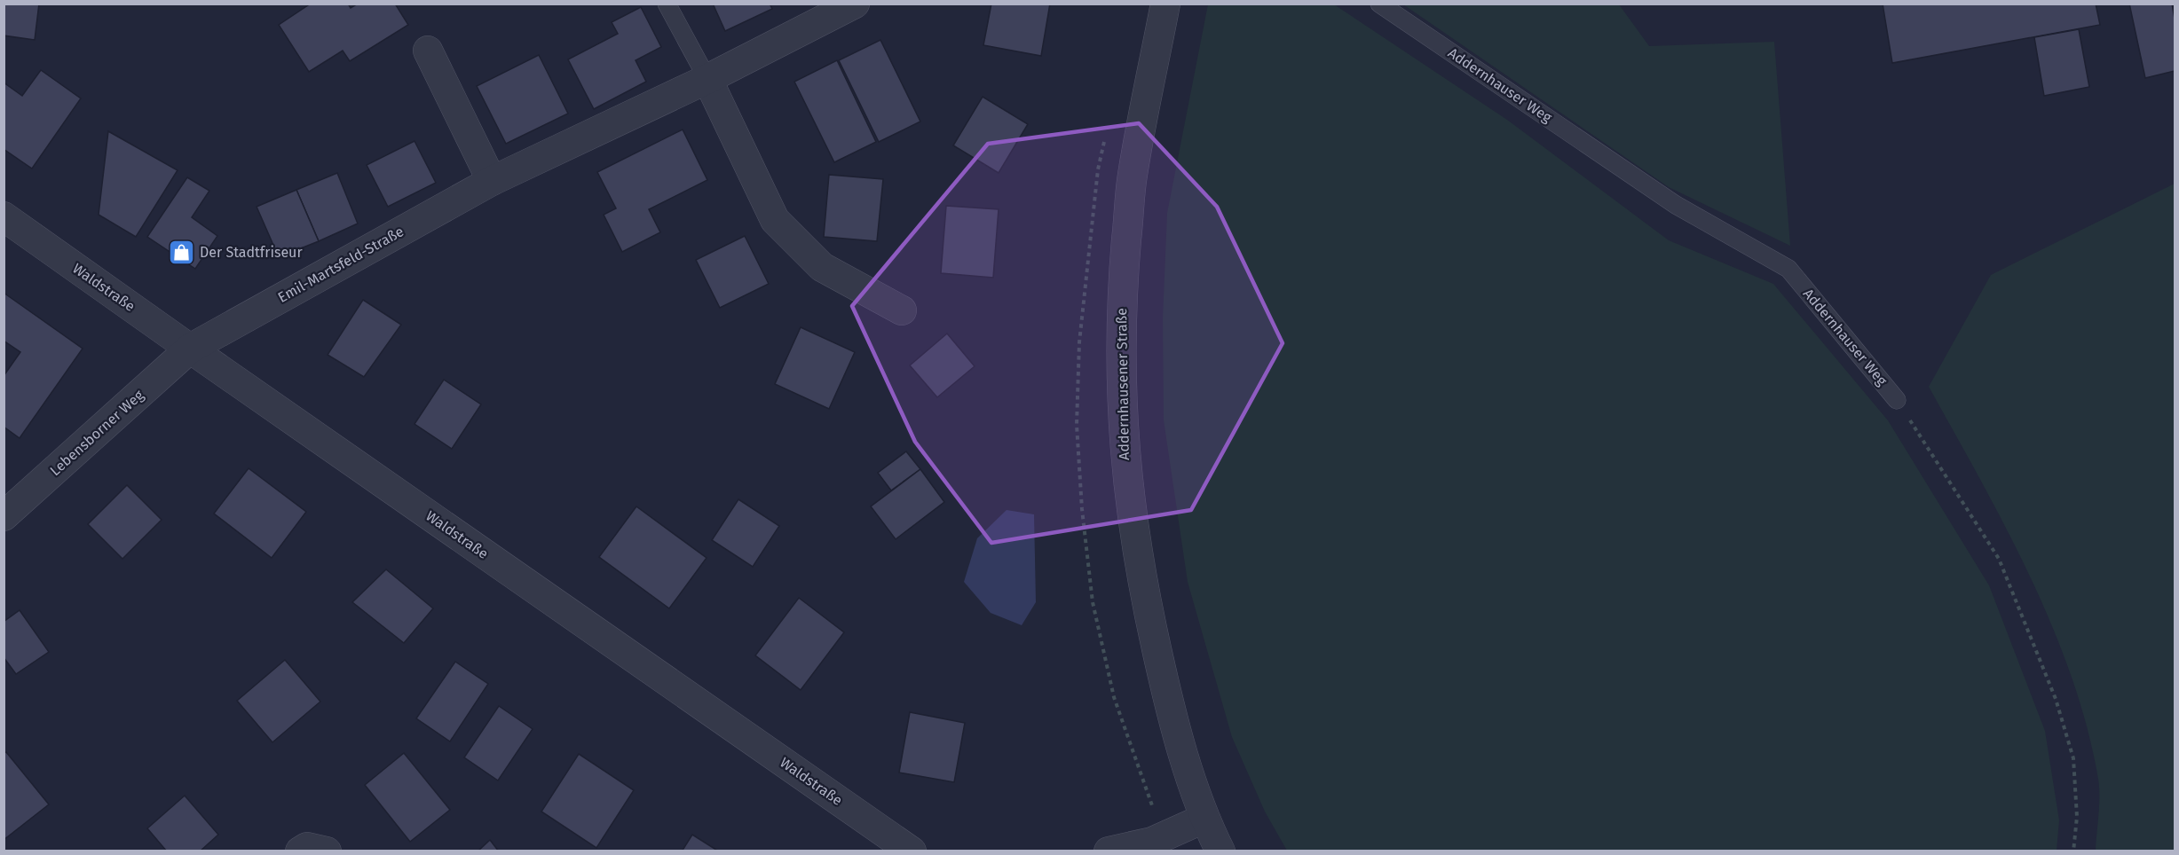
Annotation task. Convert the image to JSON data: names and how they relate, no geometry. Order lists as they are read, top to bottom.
{
  "streets": {
    "street": [
      "Emil-Martsfeld-Straße",
      "Waldstraße",
      "Addernhausener Straße",
      "Lebensborner Weg"
    ],
    "lane": ["Addernhauser Weg"]
  },
  "crossings": [
    ["Emil-Martsfeld-Straße", "Waldstraße"],
    ["Emil-Martsfeld-Straße", "Lebensborner Weg"],
    ["Waldstraße", "Lebensborner Weg"]
  ],
  "places": {
    "shop": ["Der Stadtfriseur"]
  }
}
